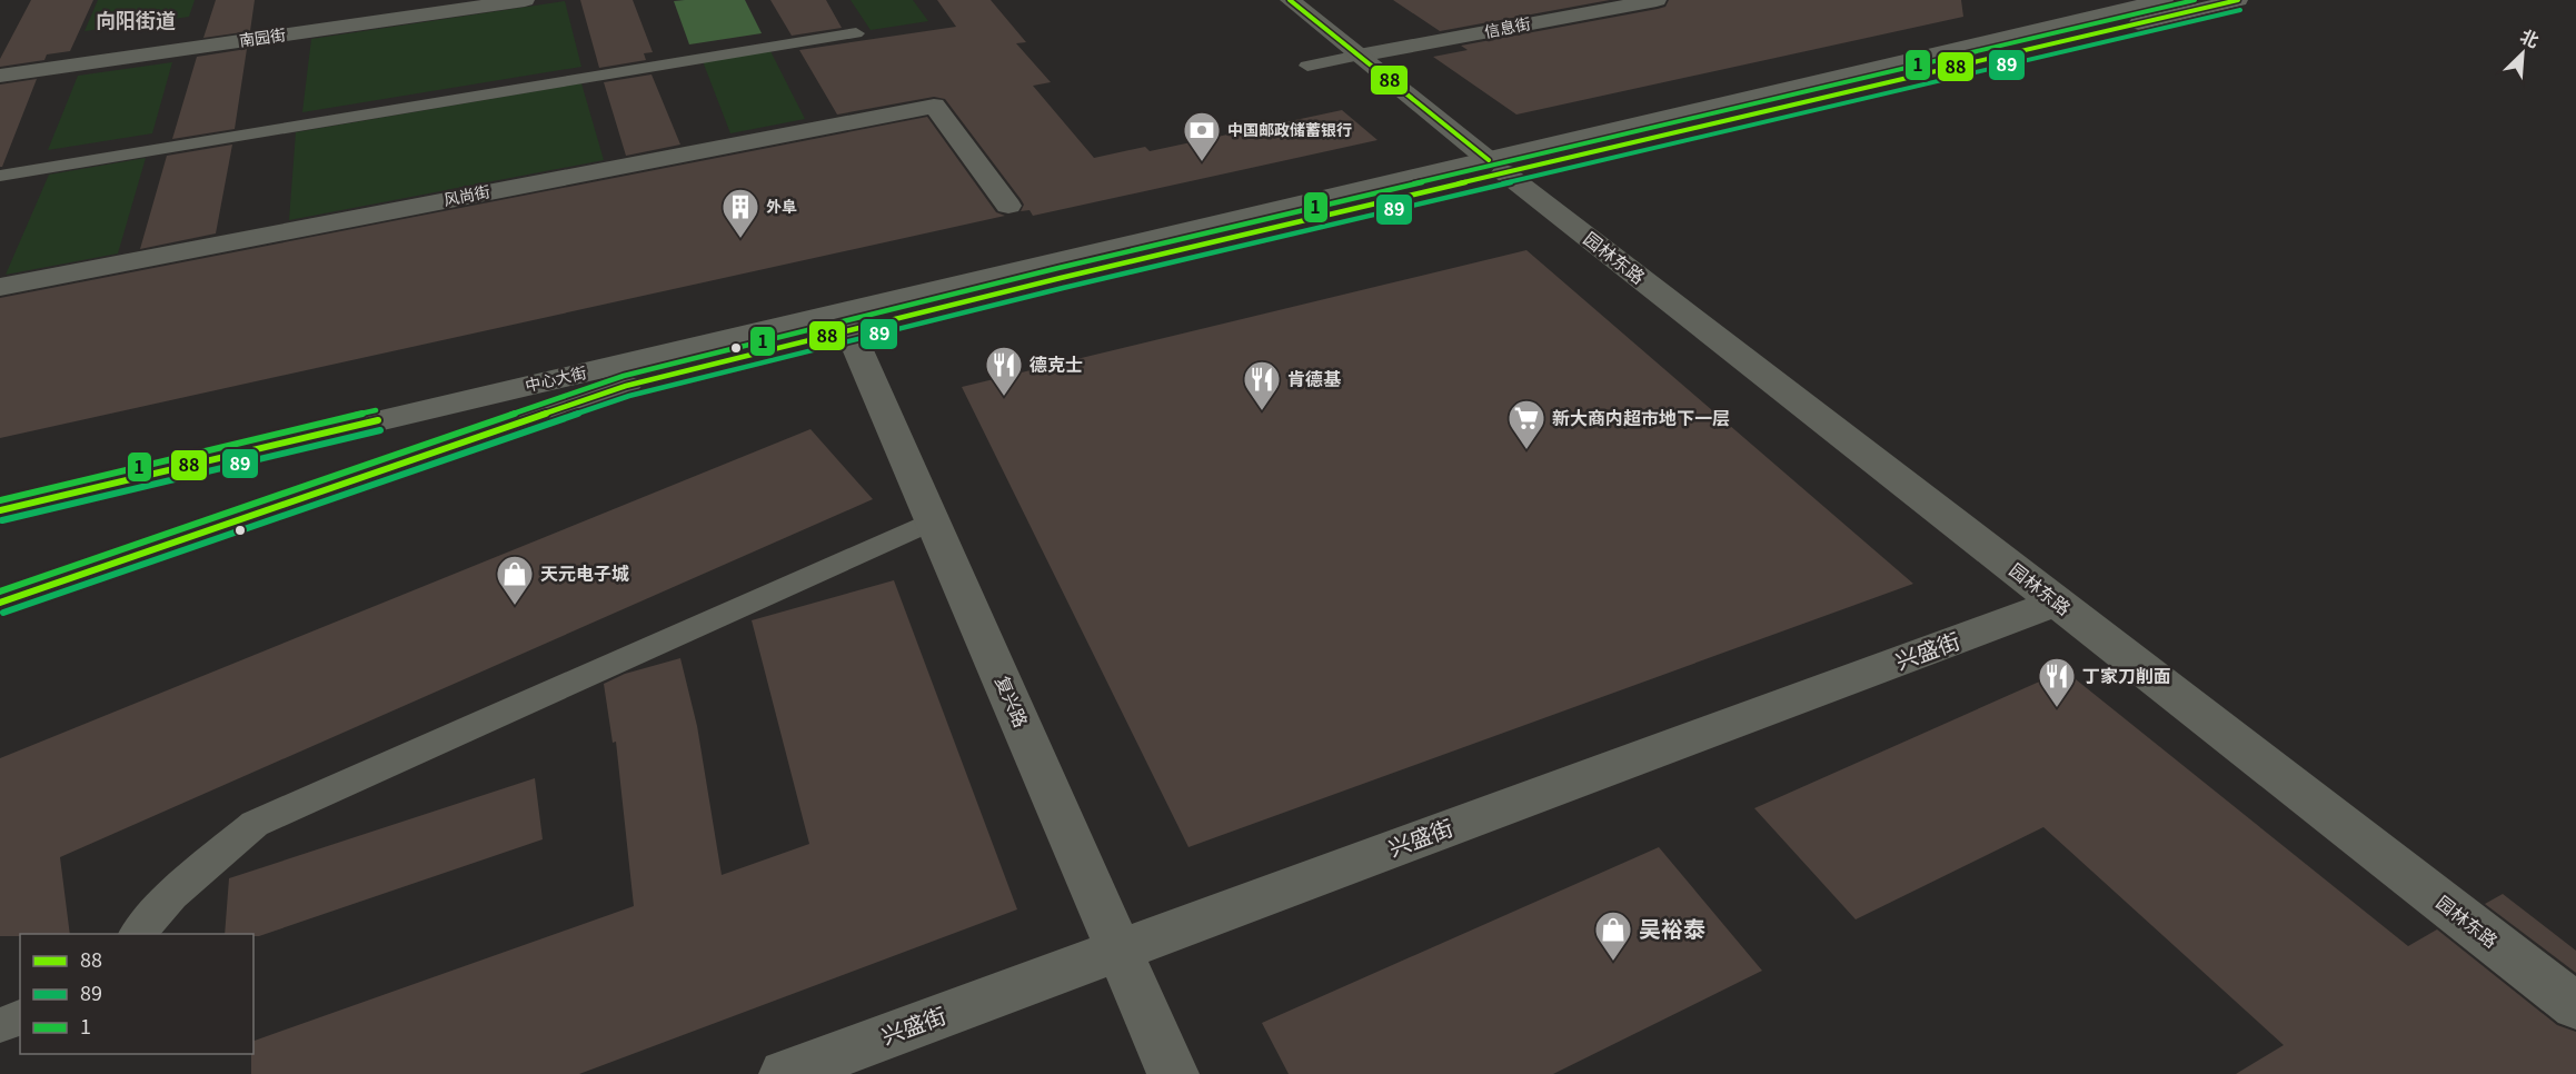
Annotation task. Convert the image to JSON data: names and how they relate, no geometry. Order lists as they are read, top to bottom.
{
  "streets": {
    "main road": ["中心大街"],
    "street": [
      "信息街",
      "南园街",
      "风尚街",
      "园林东路",
      "兴盛街",
      "复兴路"
    ]
  },
  "crossings": [
    ["信息街", "园林东路"],
    ["园林东路", "中心大街"],
    ["园林东路", "兴盛街"],
    ["中心大街", "复兴路"],
    ["兴盛街", "复兴路"]
  ],
  "districts": ["向阳街道"],
  "places": {
    "bank": ["中国邮政储蓄银行"],
    "building": ["外阜"],
    "restaurant": ["德克士", "肯德基", "丁家刀削面"],
    "supermarket": ["新大商内超市地下一层"],
    "shop": ["天元电子城", "吴裕泰"]
  },
  "lines": ["transit line 88", "transit line 1", "transit line 89"],
  "legend": ["88", "89", "1"],
  "north": "top right"
}
